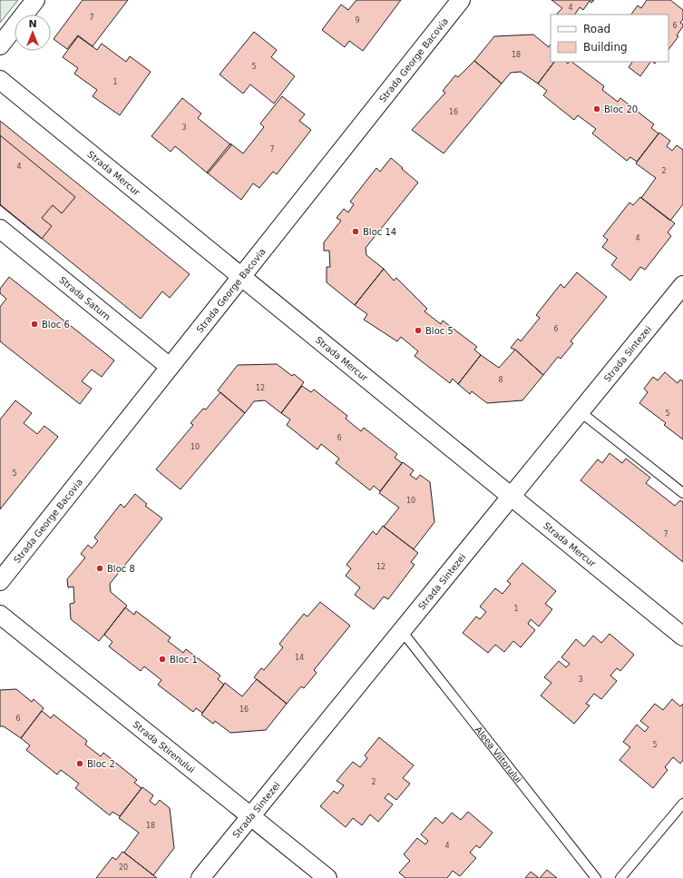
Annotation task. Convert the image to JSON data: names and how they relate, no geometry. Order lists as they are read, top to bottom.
{
  "streets": {
    "street": [
      "Strada George Bacovia",
      "Strada Mercur",
      "Strada Saturn",
      "Strada Sintezei",
      "Strada Stirenului"
    ],
    "lane": ["Aleea Viitorului"]
  },
  "crossings": [
    ["Strada George Bacovia", "Strada Mercur"],
    ["Strada George Bacovia", "Strada Saturn"],
    ["Strada Mercur", "Strada Sintezei"],
    ["Strada Sintezei", "Strada Stirenului"],
    ["Strada Sintezei", "Aleea Viitorului"]
  ],
  "places": [
    "Bloc 20",
    "Bloc 14",
    "Bloc 6",
    "Bloc 5",
    "Bloc 8",
    "Bloc 1",
    "Bloc 2"
  ],
  "house_numbers": [
    "4",
    "7",
    "9",
    "6",
    "18",
    "5",
    "1",
    "16",
    "3",
    "7",
    "4",
    "2",
    "4",
    "6",
    "8",
    "12",
    "5",
    "6",
    "10",
    "5",
    "10",
    "7",
    "12",
    "1",
    "14",
    "3",
    "16",
    "6",
    "5",
    "2",
    "18",
    "4",
    "20"
  ],
  "legend": ["Road", "Building"],
  "north": "top"
}
